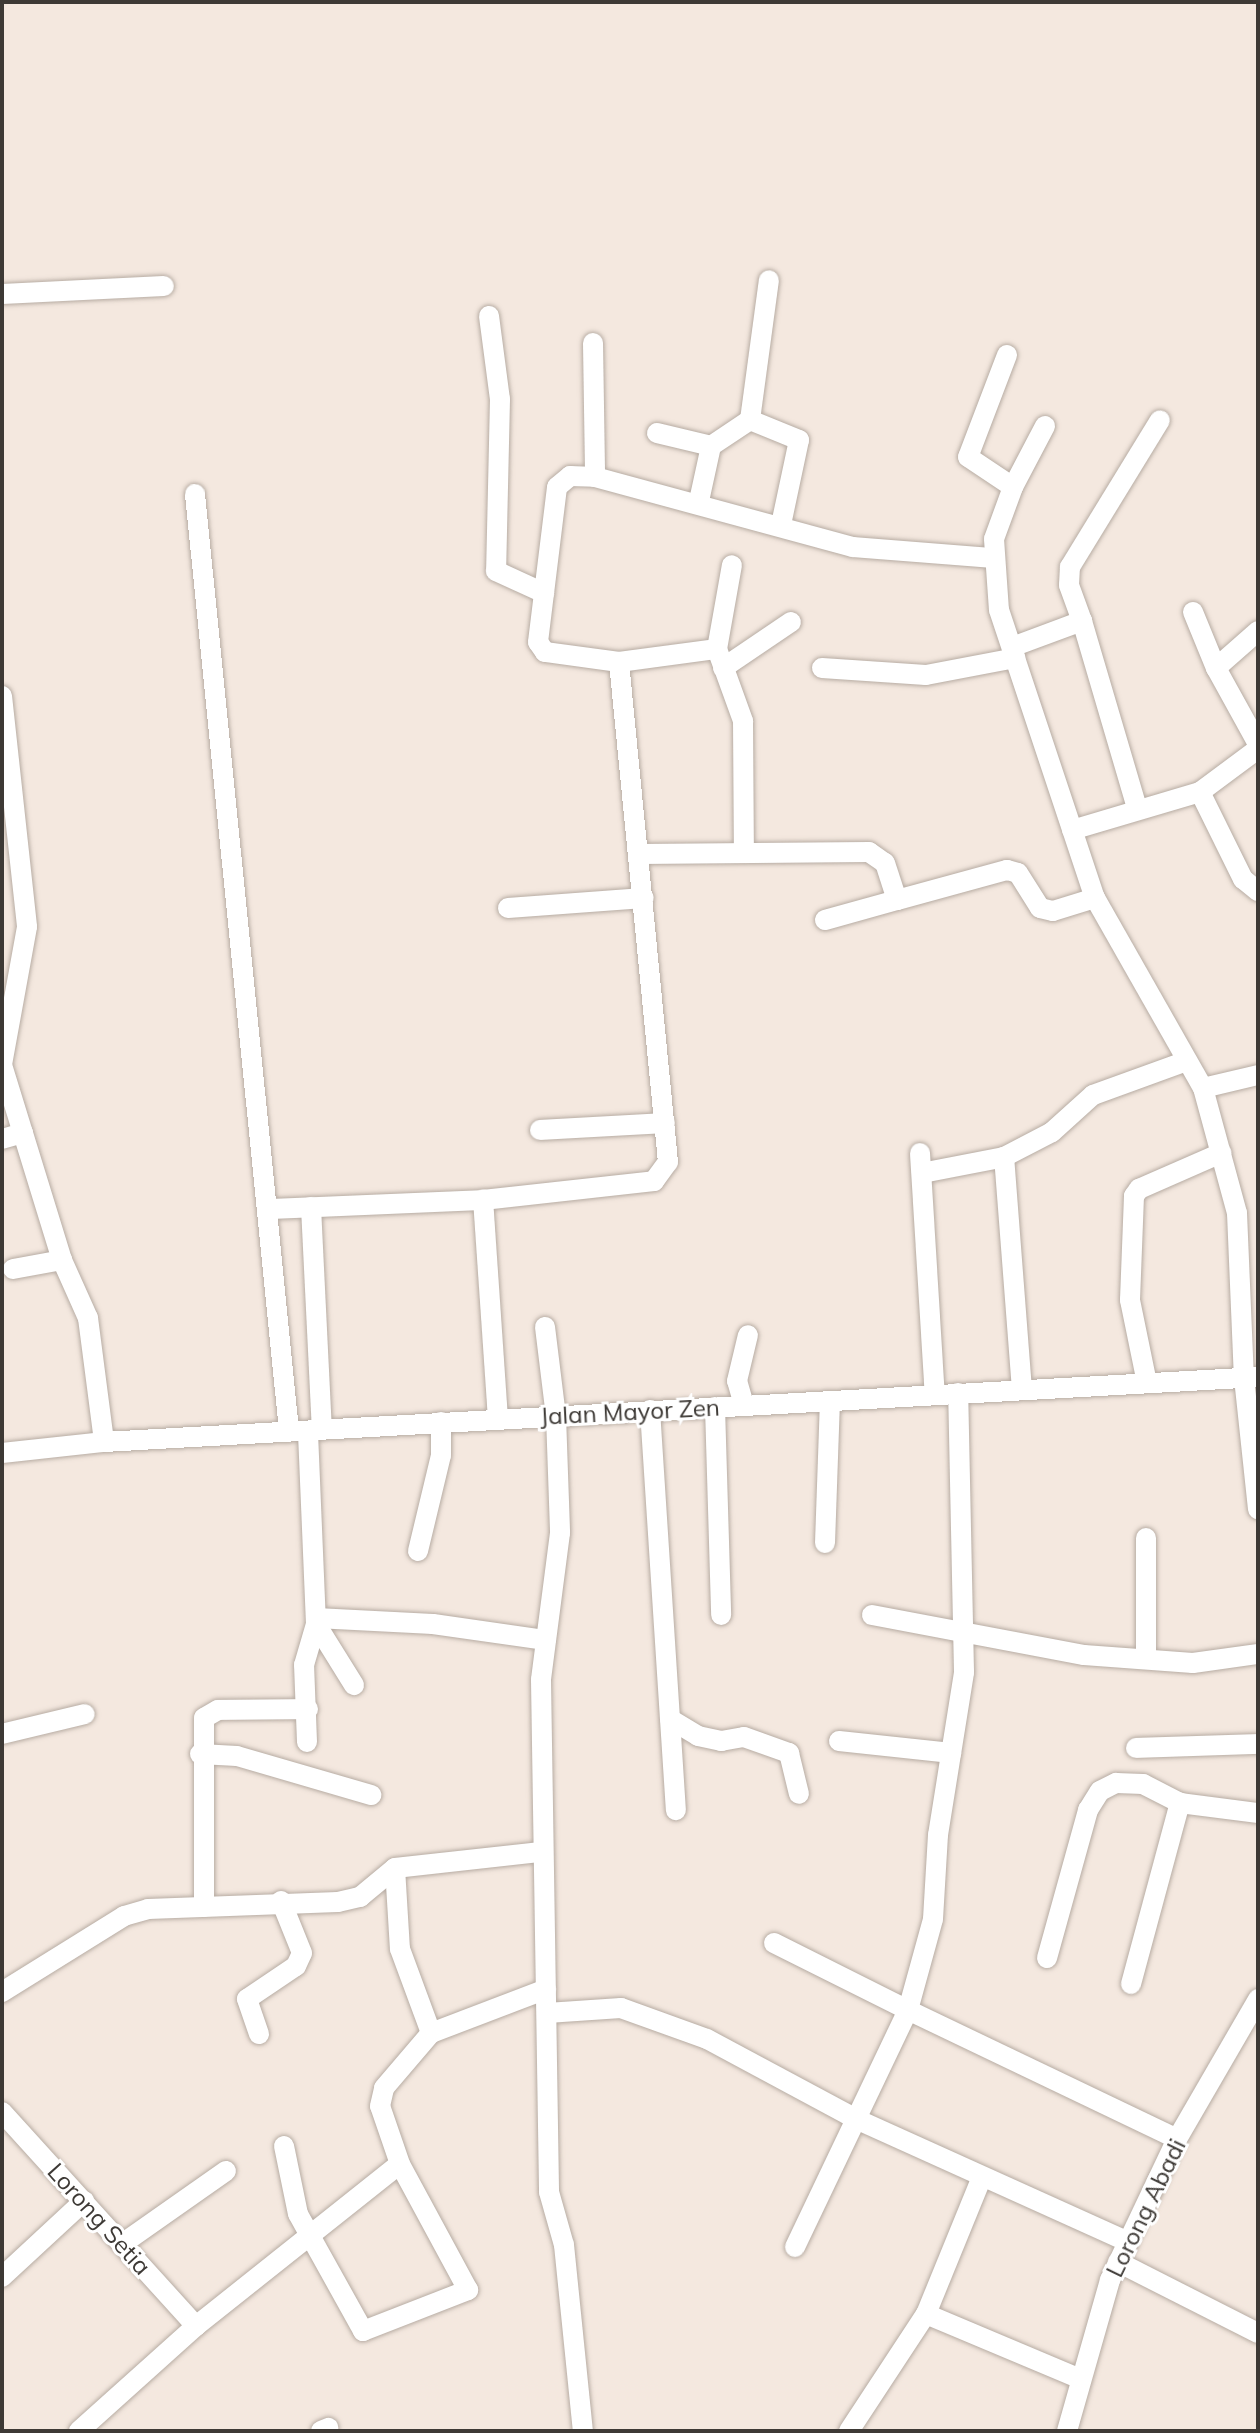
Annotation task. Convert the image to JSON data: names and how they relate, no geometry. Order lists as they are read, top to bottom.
{
  "streets": {
    "street": ["Jalan Mayor Zen", "Lorong Abadi", "Lorong Setia"]
  }
}
